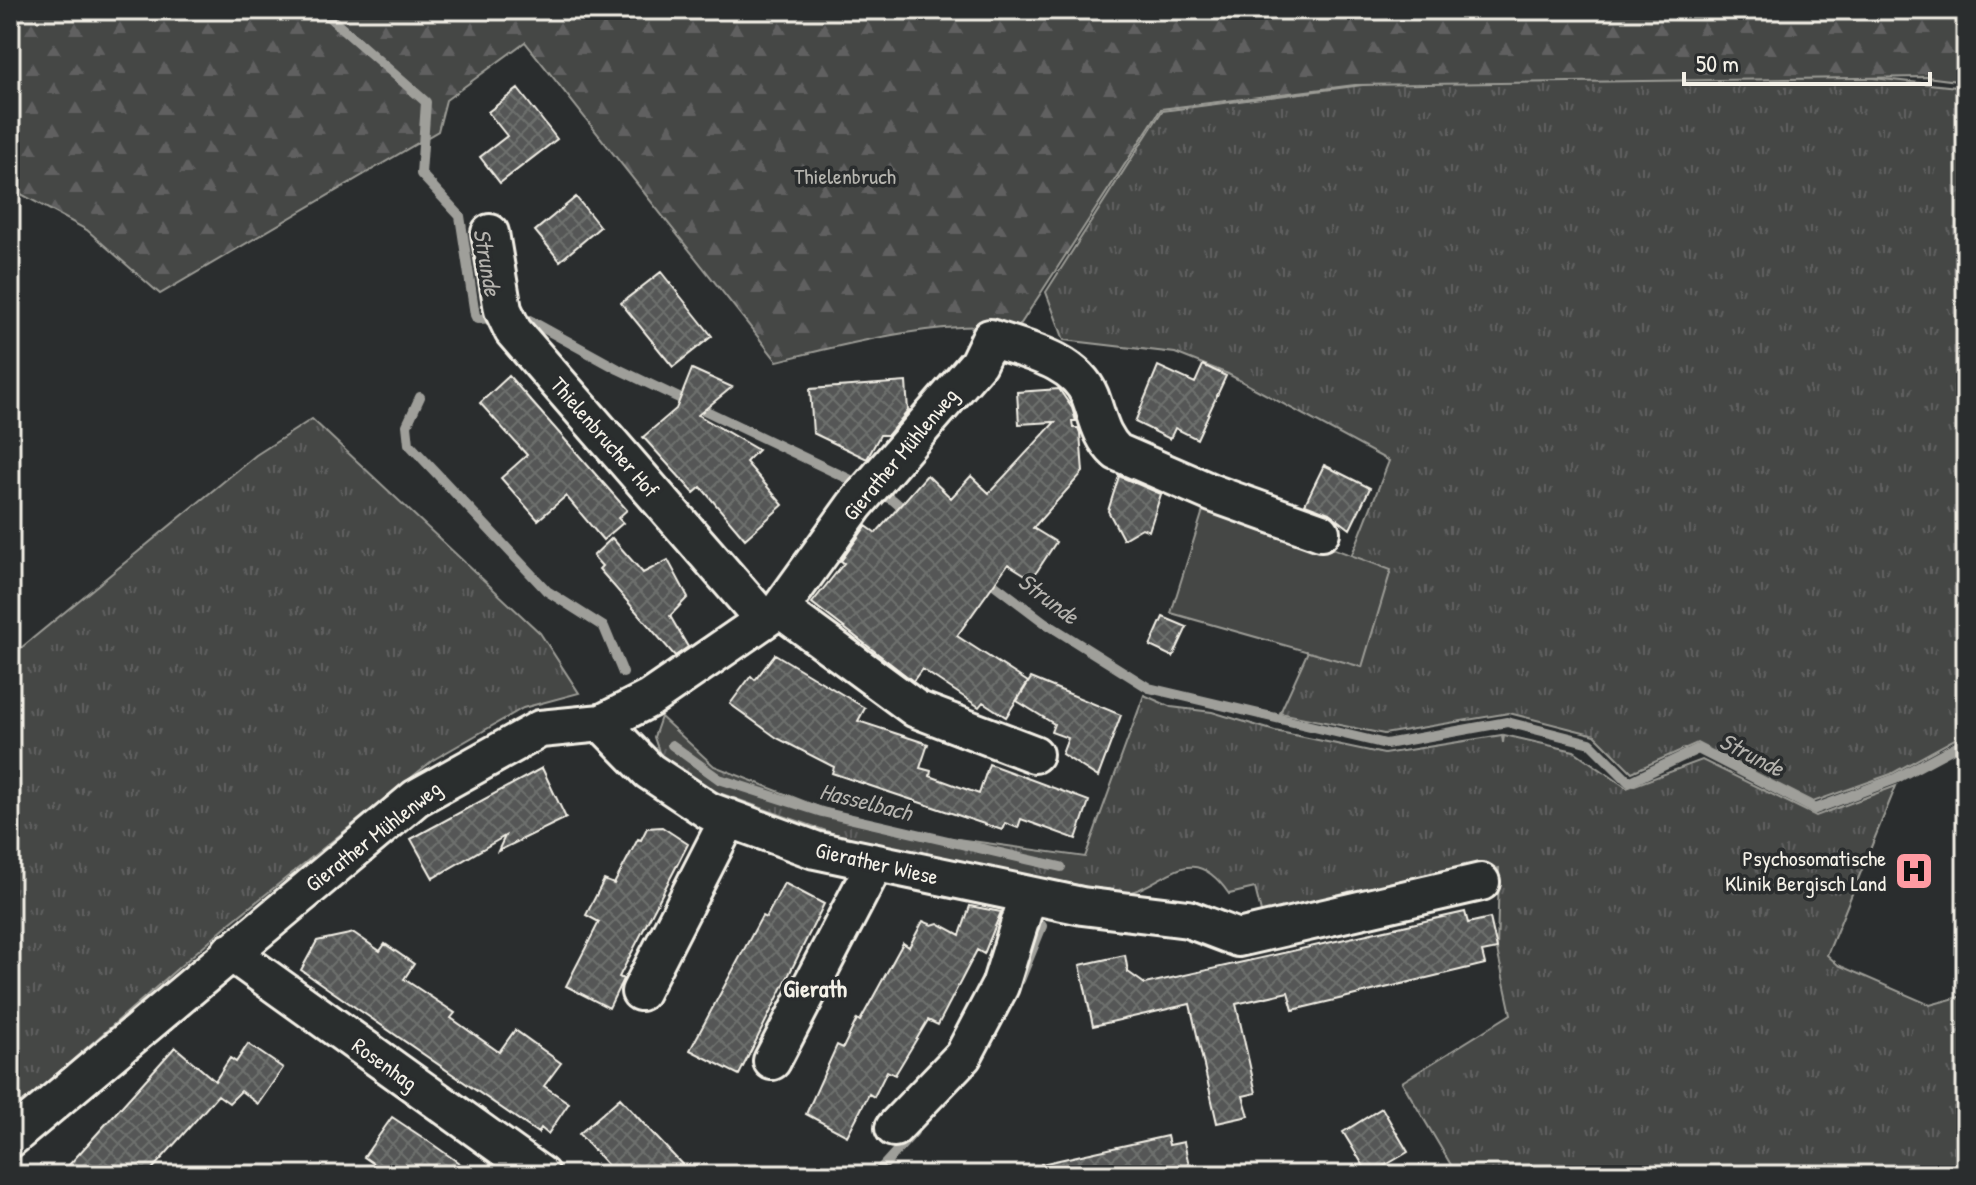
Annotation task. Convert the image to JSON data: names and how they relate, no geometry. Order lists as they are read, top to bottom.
{
  "streets": {
    "street": [
      "Thielenbrucher Hof",
      "Gierather Mühlenweg",
      "Gierather Wiese",
      "Rosenhag"
    ]
  },
  "crossings": [
    ["Thielenbrucher Hof", "Gierather Mühlenweg"],
    ["Gierather Mühlenweg", "Gierather Wiese"],
    ["Gierather Mühlenweg", "Rosenhag"]
  ],
  "districts": ["Gierath"],
  "water": ["Strunde", "Hasselbach"],
  "parks": ["Thielenbruch"],
  "places": {
    "hospital": ["Psychosomatische Klinik Bergisch Land"]
  },
  "scale_bar": "50 m"
}
